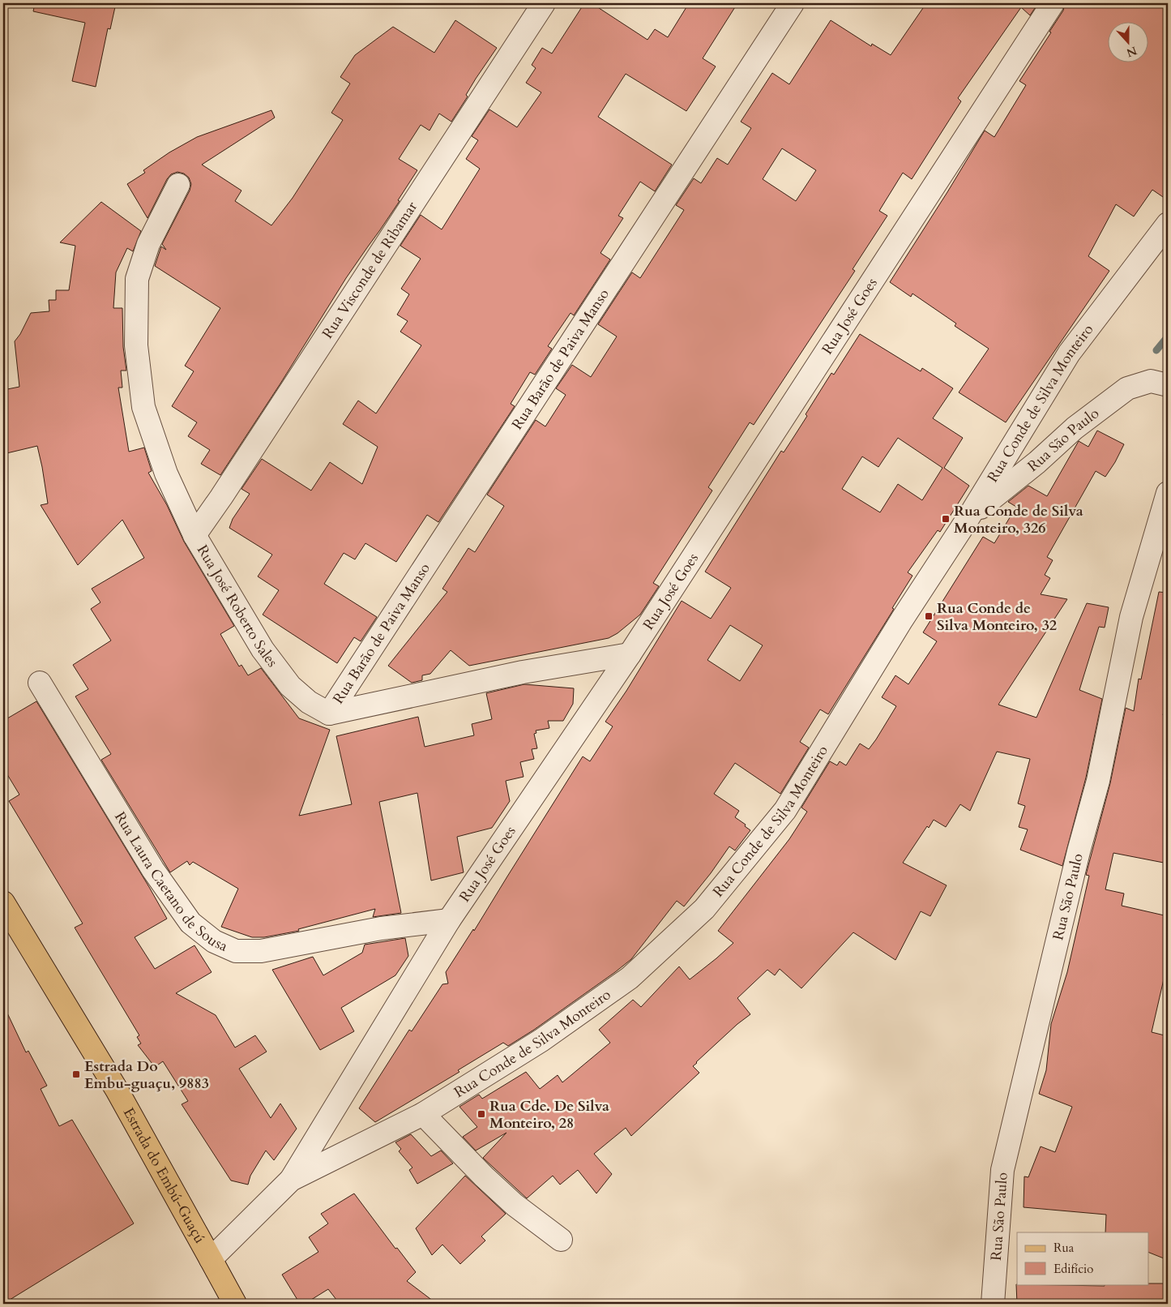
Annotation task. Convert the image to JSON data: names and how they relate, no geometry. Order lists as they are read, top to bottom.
{
  "streets": {
    "main road": ["Estrada do Embú-Guaçú"],
    "street": [
      "Rua Visconde de Ribamar",
      "Rua José Goes",
      "Rua Barão de Paiva Manso",
      "Rua Conde de Silva Monteiro",
      "Rua São Paulo",
      "Rua José Roberto Sales",
      "Rua Laura Caetano de Sousa"
    ]
  },
  "crossings": [
    ["Rua Visconde de Ribamar", "Rua José Roberto Sales"],
    ["Rua José Goes", "Rua Conde de Silva Monteiro"],
    ["Rua José Goes", "Rua Laura Caetano de Sousa"],
    ["Rua Barão de Paiva Manso", "Rua José Roberto Sales"],
    ["Rua Conde de Silva Monteiro", "Rua São Paulo"],
    ["Rua Conde de Silva Monteiro", "Estrada do Embú-Guaçú"]
  ],
  "places": {
    "transit": [
      "Rua Conde de Silva Monteiro, 326",
      "Rua Conde de Silva Monteiro, 32",
      "Estrada Do Embu-guaçu, 9883",
      "Rua Cde. De Silva Monteiro, 28"
    ]
  },
  "legend": ["Rua", "Edifício"],
  "north": "bottom"
}
